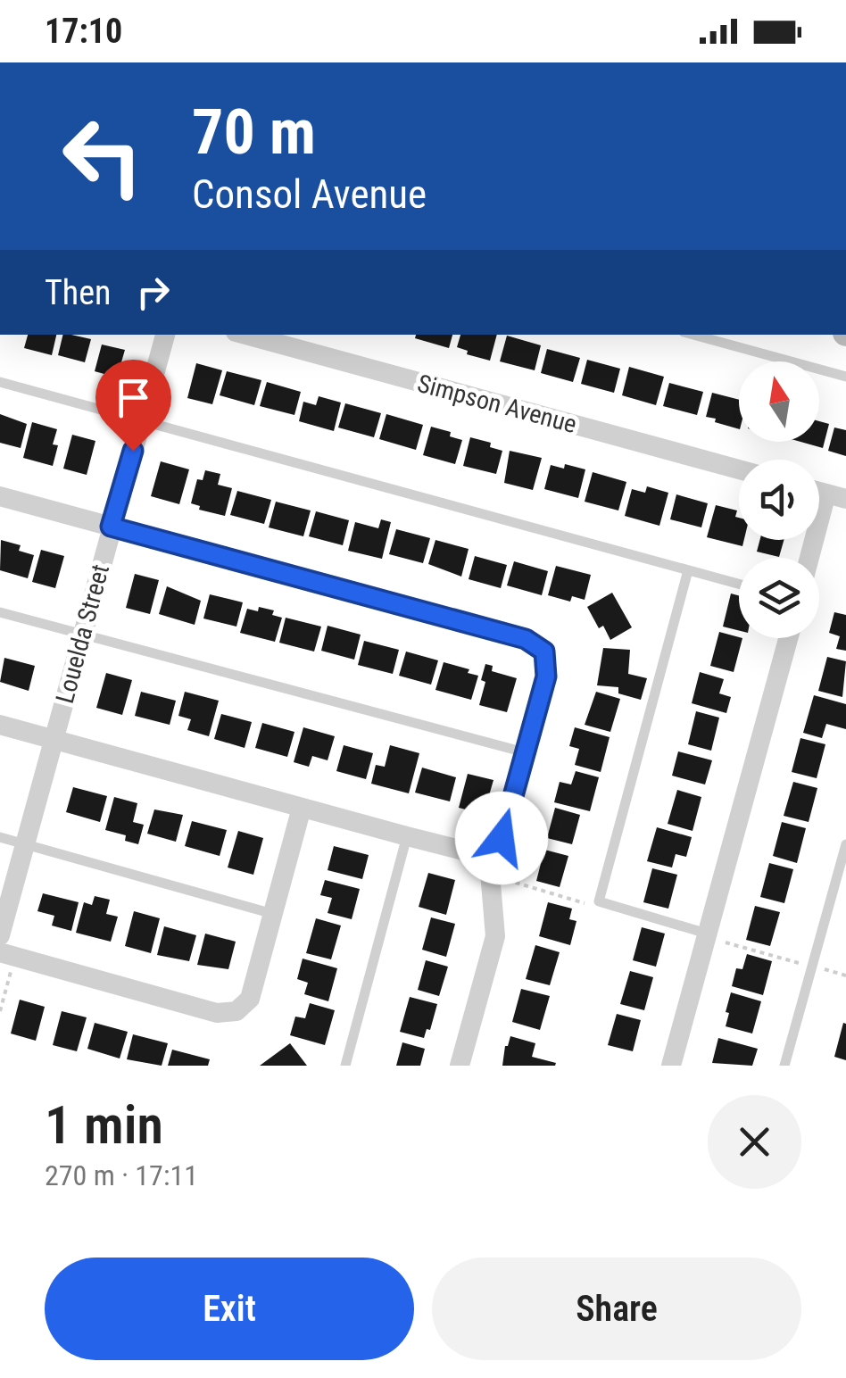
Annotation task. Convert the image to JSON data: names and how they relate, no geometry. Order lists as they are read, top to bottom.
{
  "streets": {
    "street": ["Simpson Avenue", "Louelda Street"]
  },
  "north": "top",
  "page": {
    "status": "17:10",
    "turn": ["70 m", "Consol Avenue"],
    "then": "Then",
    "heading": ["1 min", "270 m · 17:11"],
    "buttons": ["Exit", "Share"]
  }
}
